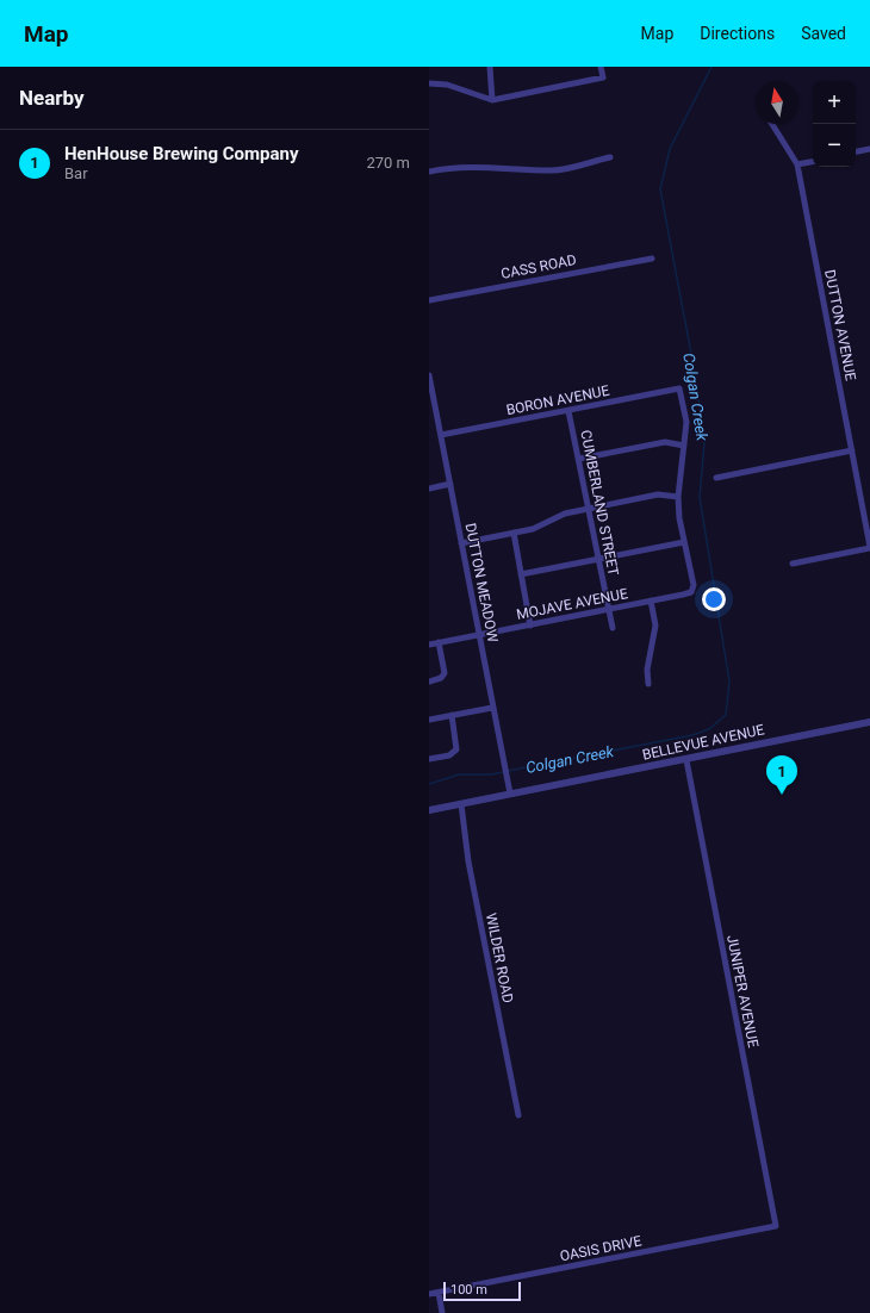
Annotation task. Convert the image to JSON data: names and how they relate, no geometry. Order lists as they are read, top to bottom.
{
  "streets": {
    "street": [
      "CASS ROAD",
      "DUTTON AVENUE",
      "BORON AVENUE",
      "CUMBERLAND STREET",
      "DUTTON MEADOW",
      "MOJAVE AVENUE",
      "BELLEVUE AVENUE",
      "WILDER ROAD",
      "JUNIPER AVENUE",
      "OASIS DRIVE"
    ]
  },
  "crossings": [
    ["BORON AVENUE", "CUMBERLAND STREET"],
    ["BORON AVENUE", "DUTTON MEADOW"],
    ["CUMBERLAND STREET", "MOJAVE AVENUE"],
    ["DUTTON MEADOW", "MOJAVE AVENUE"],
    ["DUTTON MEADOW", "BELLEVUE AVENUE"],
    ["BELLEVUE AVENUE", "WILDER ROAD"],
    ["BELLEVUE AVENUE", "JUNIPER AVENUE"],
    ["JUNIPER AVENUE", "OASIS DRIVE"]
  ],
  "water": ["Colgan Creek"],
  "scale_bar": "100 m",
  "north": "top",
  "page": {
    "header": "Map",
    "nav": ["Map", "Directions", "Saved"],
    "heading": "Nearby",
    "map_buttons": ["+", "−"],
    "list": [
      {
        "mark": "1",
        "name": "HenHouse Brewing Company",
        "note": "Bar",
        "value": "270 m"
      }
    ],
    "pins": "1",
    "scale": "100 m"
  }
}
